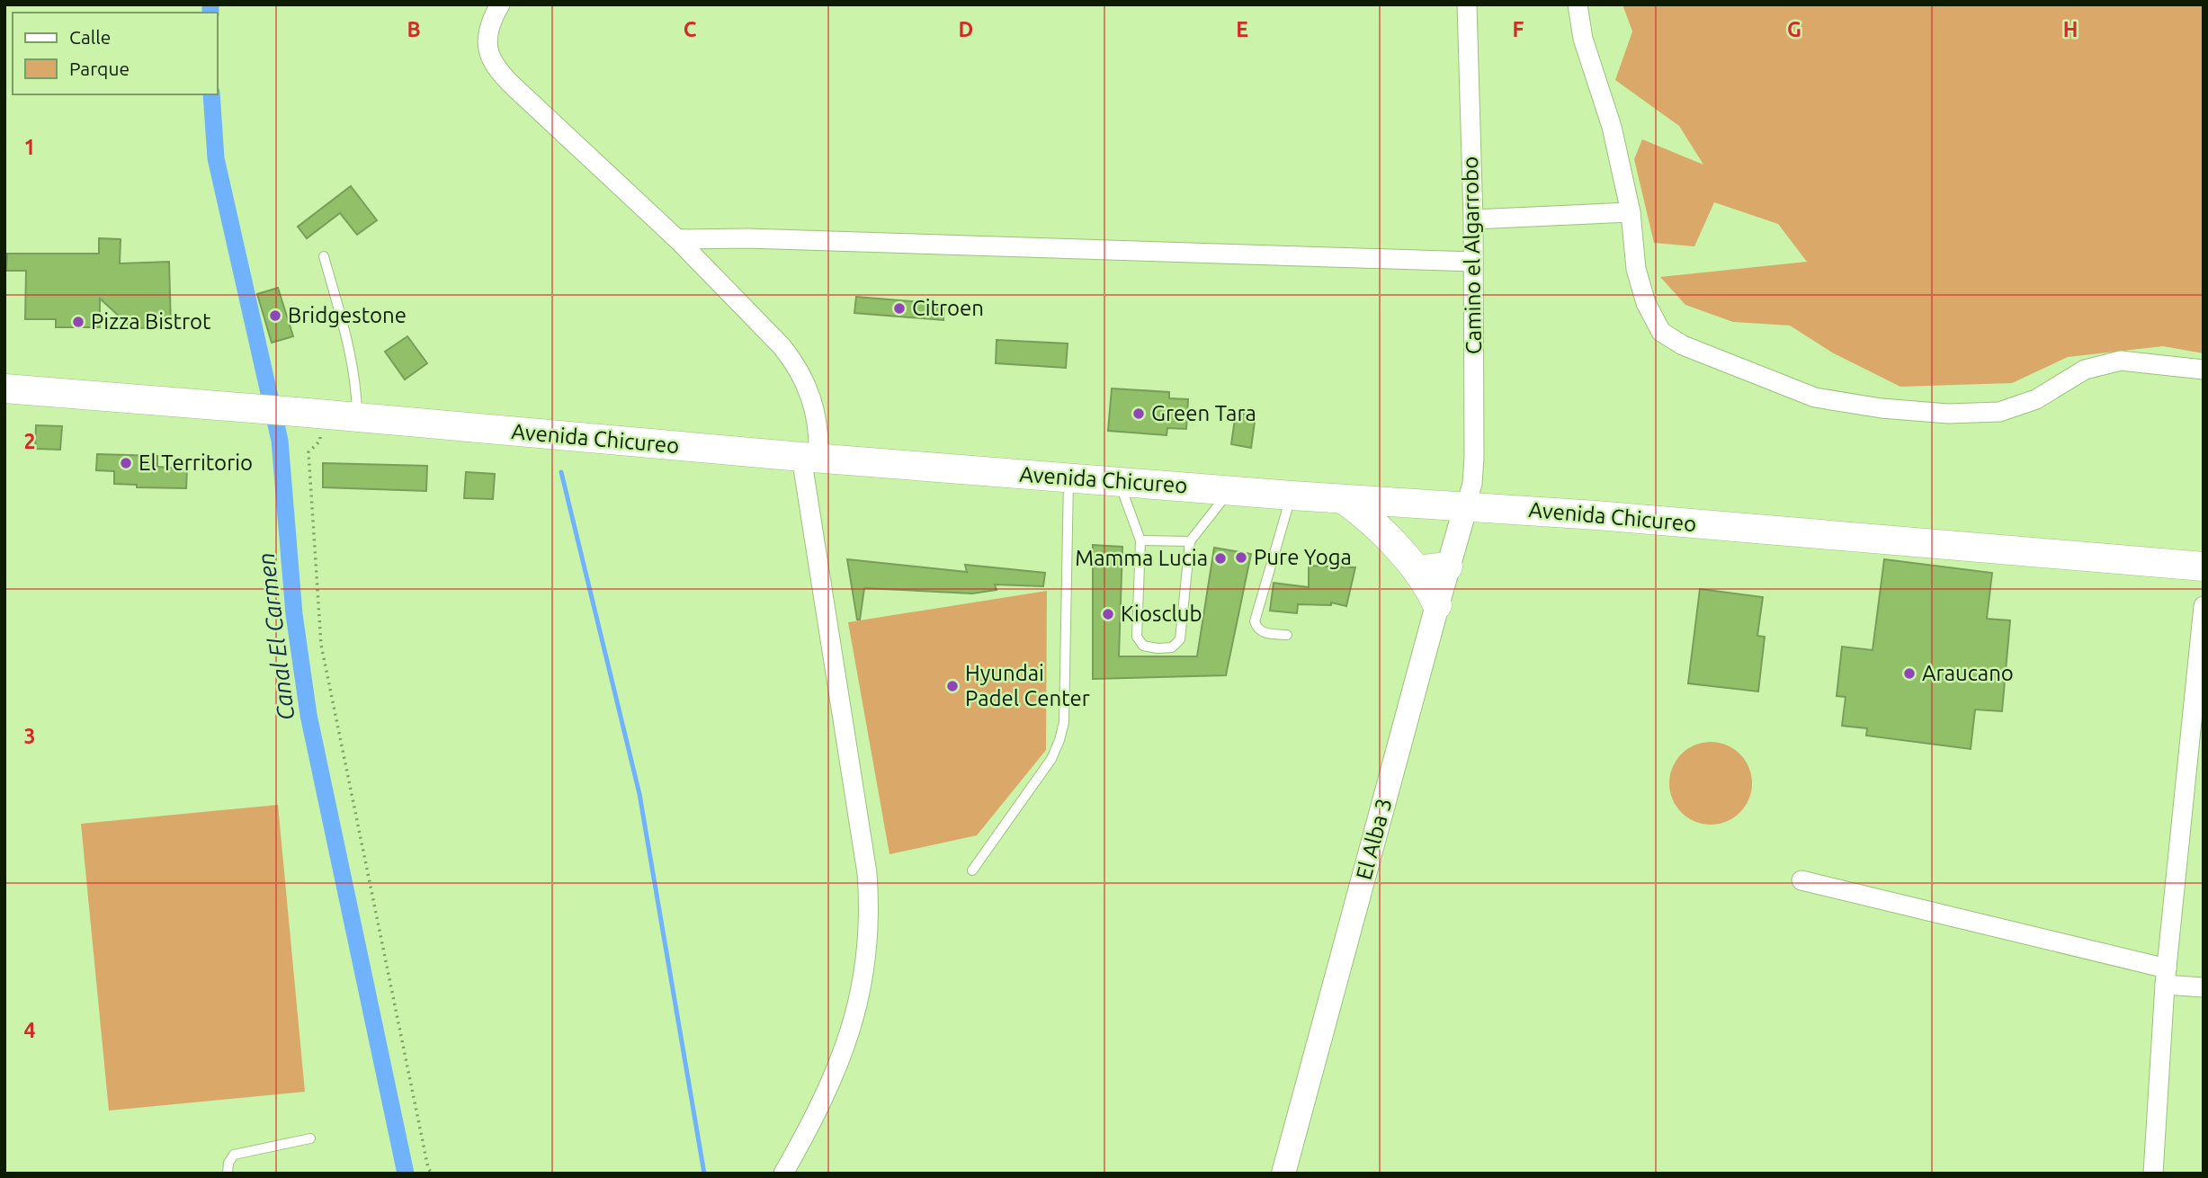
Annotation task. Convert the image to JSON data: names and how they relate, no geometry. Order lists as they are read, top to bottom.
{
  "streets": {
    "main road": ["Avenida Chicureo"],
    "street": ["Camino el Algarrobo", "El Alba 3"]
  },
  "crossings": [
    ["Camino el Algarrobo", "Avenida Chicureo"],
    ["Camino el Algarrobo", "El Alba 3"],
    ["Avenida Chicureo", "El Alba 3"]
  ],
  "water": ["Canal El Carmen"],
  "places": [
    "Citroen",
    "Bridgestone",
    "Pizza Bistrot",
    "Green Tara",
    "El Territorio",
    "Pure Yoga",
    "Mamma Lucia",
    "Kiosclub",
    "Araucano",
    "Hyundai Padel Center"
  ],
  "legend": ["Calle", "Parque"],
  "grid": {
    "columns": [
      "B",
      "C",
      "D",
      "E",
      "F",
      "G",
      "H"
    ],
    "rows": [
      "1",
      "2",
      "3",
      "4"
    ]
  }
}
